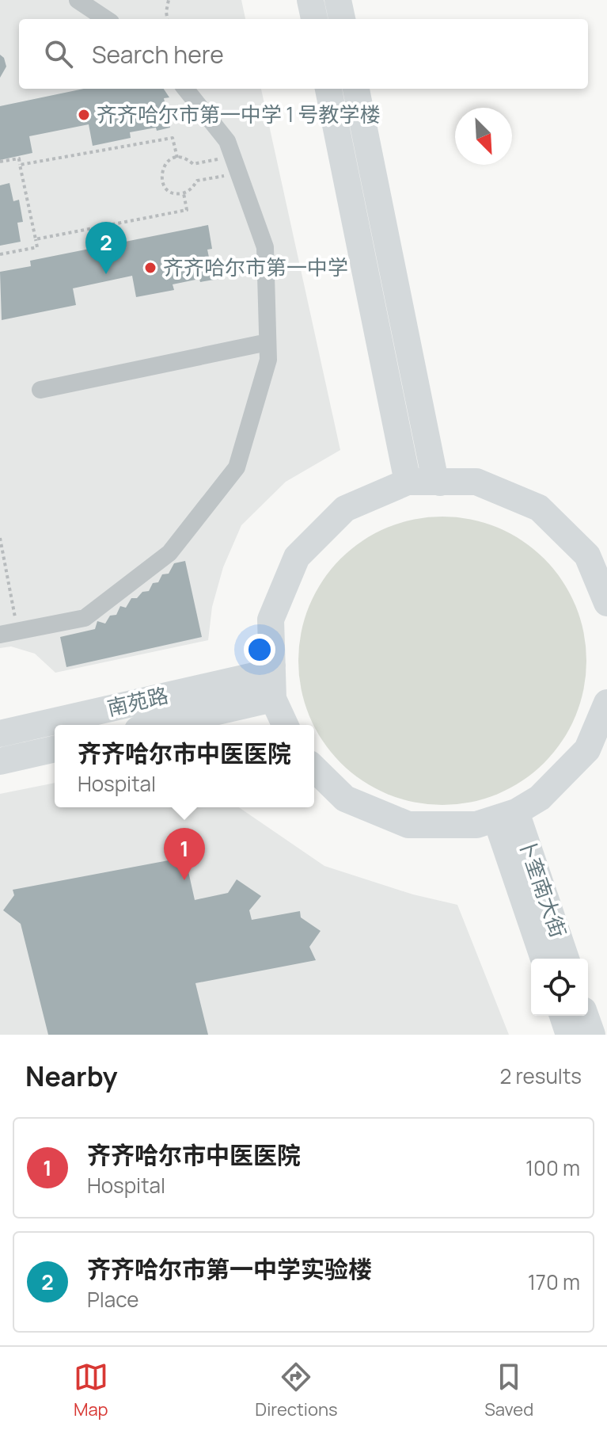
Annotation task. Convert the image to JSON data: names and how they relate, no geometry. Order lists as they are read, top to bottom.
{
  "streets": {
    "main road": ["南苑路", "卜奎南大街"]
  },
  "places": ["齐齐哈尔市第一中学 1 号教学楼", "齐齐哈尔市第一中学"],
  "north": "bottom right",
  "page": {
    "search": "Search here",
    "pins": ["2", "1"],
    "popup": ["齐齐哈尔市中医医院", "Hospital"],
    "heading": ["Nearby", "2 results"],
    "list": [
      {
        "mark": "1",
        "name": "齐齐哈尔市中医医院",
        "note": "Hospital",
        "value": "100 m"
      },
      {
        "mark": "2",
        "name": "齐齐哈尔市第一中学实验楼",
        "note": "Place",
        "value": "170 m"
      }
    ],
    "nav": ["Map", "Directions", "Saved"]
  }
}
